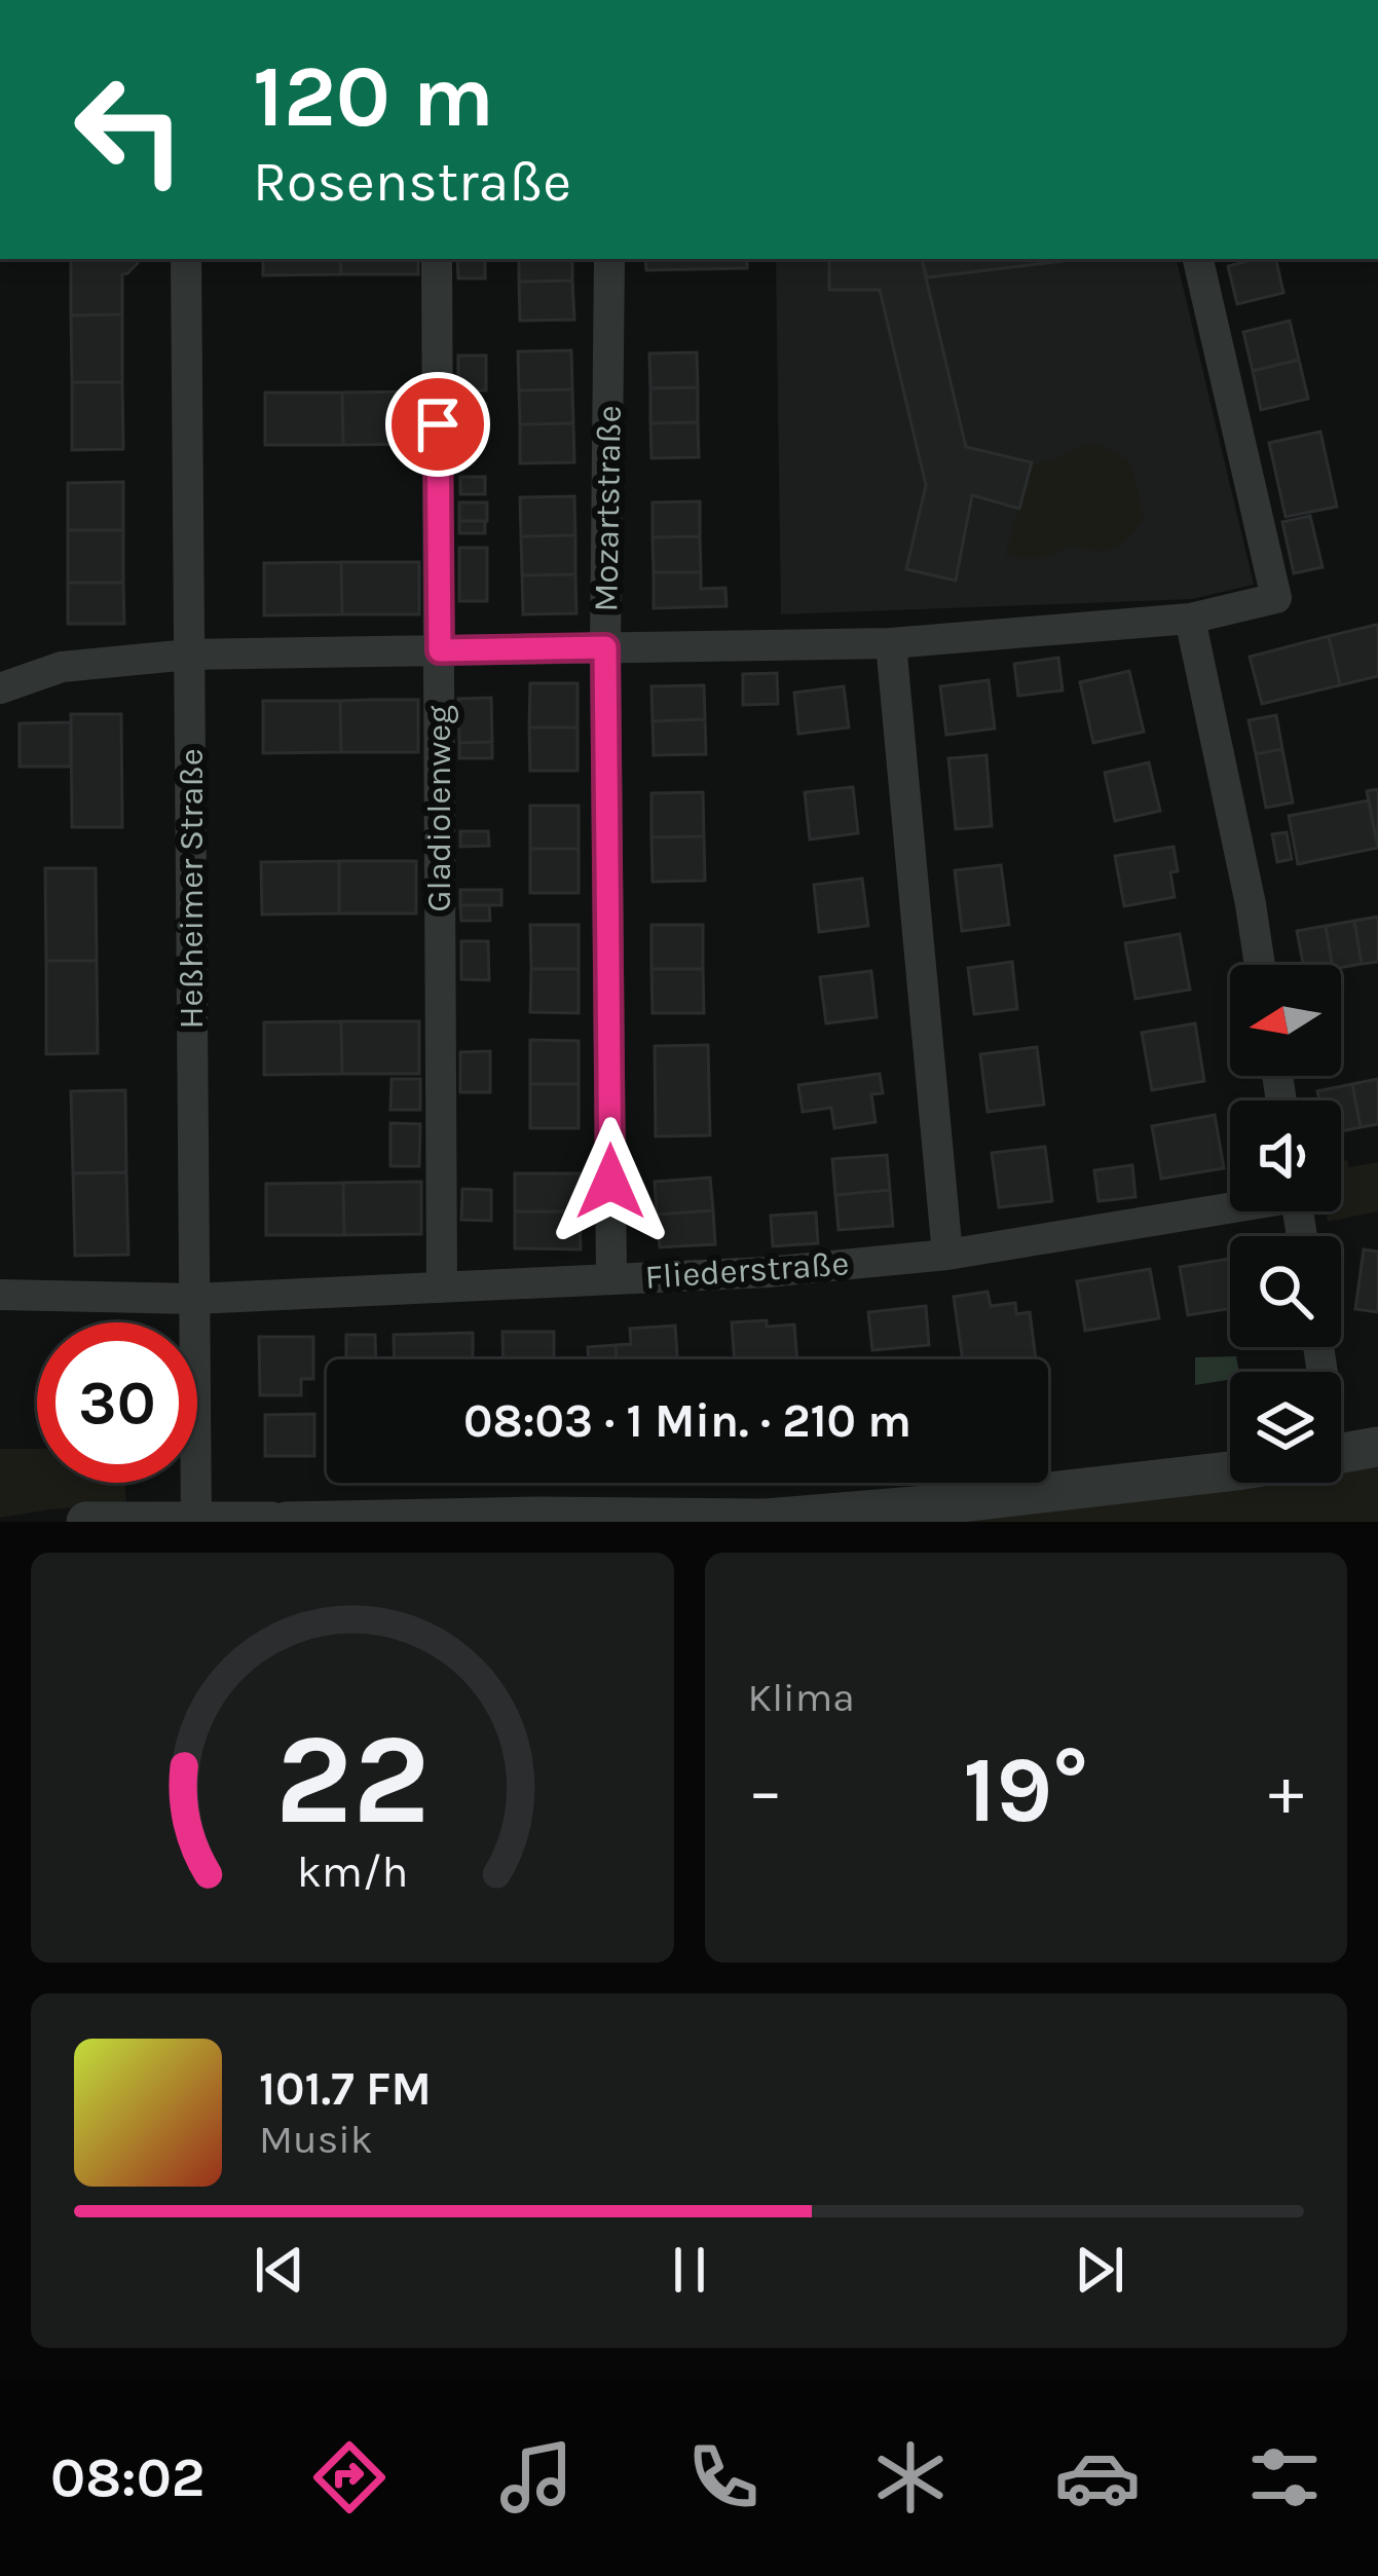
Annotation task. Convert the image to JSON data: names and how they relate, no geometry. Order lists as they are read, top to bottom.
{
  "streets": {
    "street": [
      "Mozartstraße",
      "Gladiolenweg",
      "Heßheimer Straße",
      "Fliederstraße"
    ]
  },
  "crossings": [
    ["Mozartstraße", "Fliederstraße"],
    ["Gladiolenweg", "Fliederstraße"],
    ["Heßheimer Straße", "Fliederstraße"]
  ],
  "north": "left",
  "page": {
    "turn": ["120 m", "Rosenstraße"],
    "limit": "30",
    "trip": "08:03 · 1 Min. · 210 m",
    "tile": "Klima",
    "heat": ["−", "19°", "+"],
    "song": ["101.7 FM", "Musik"],
    "tabs": "08:02",
    "gauge": ["22", "km/h"]
  }
}
